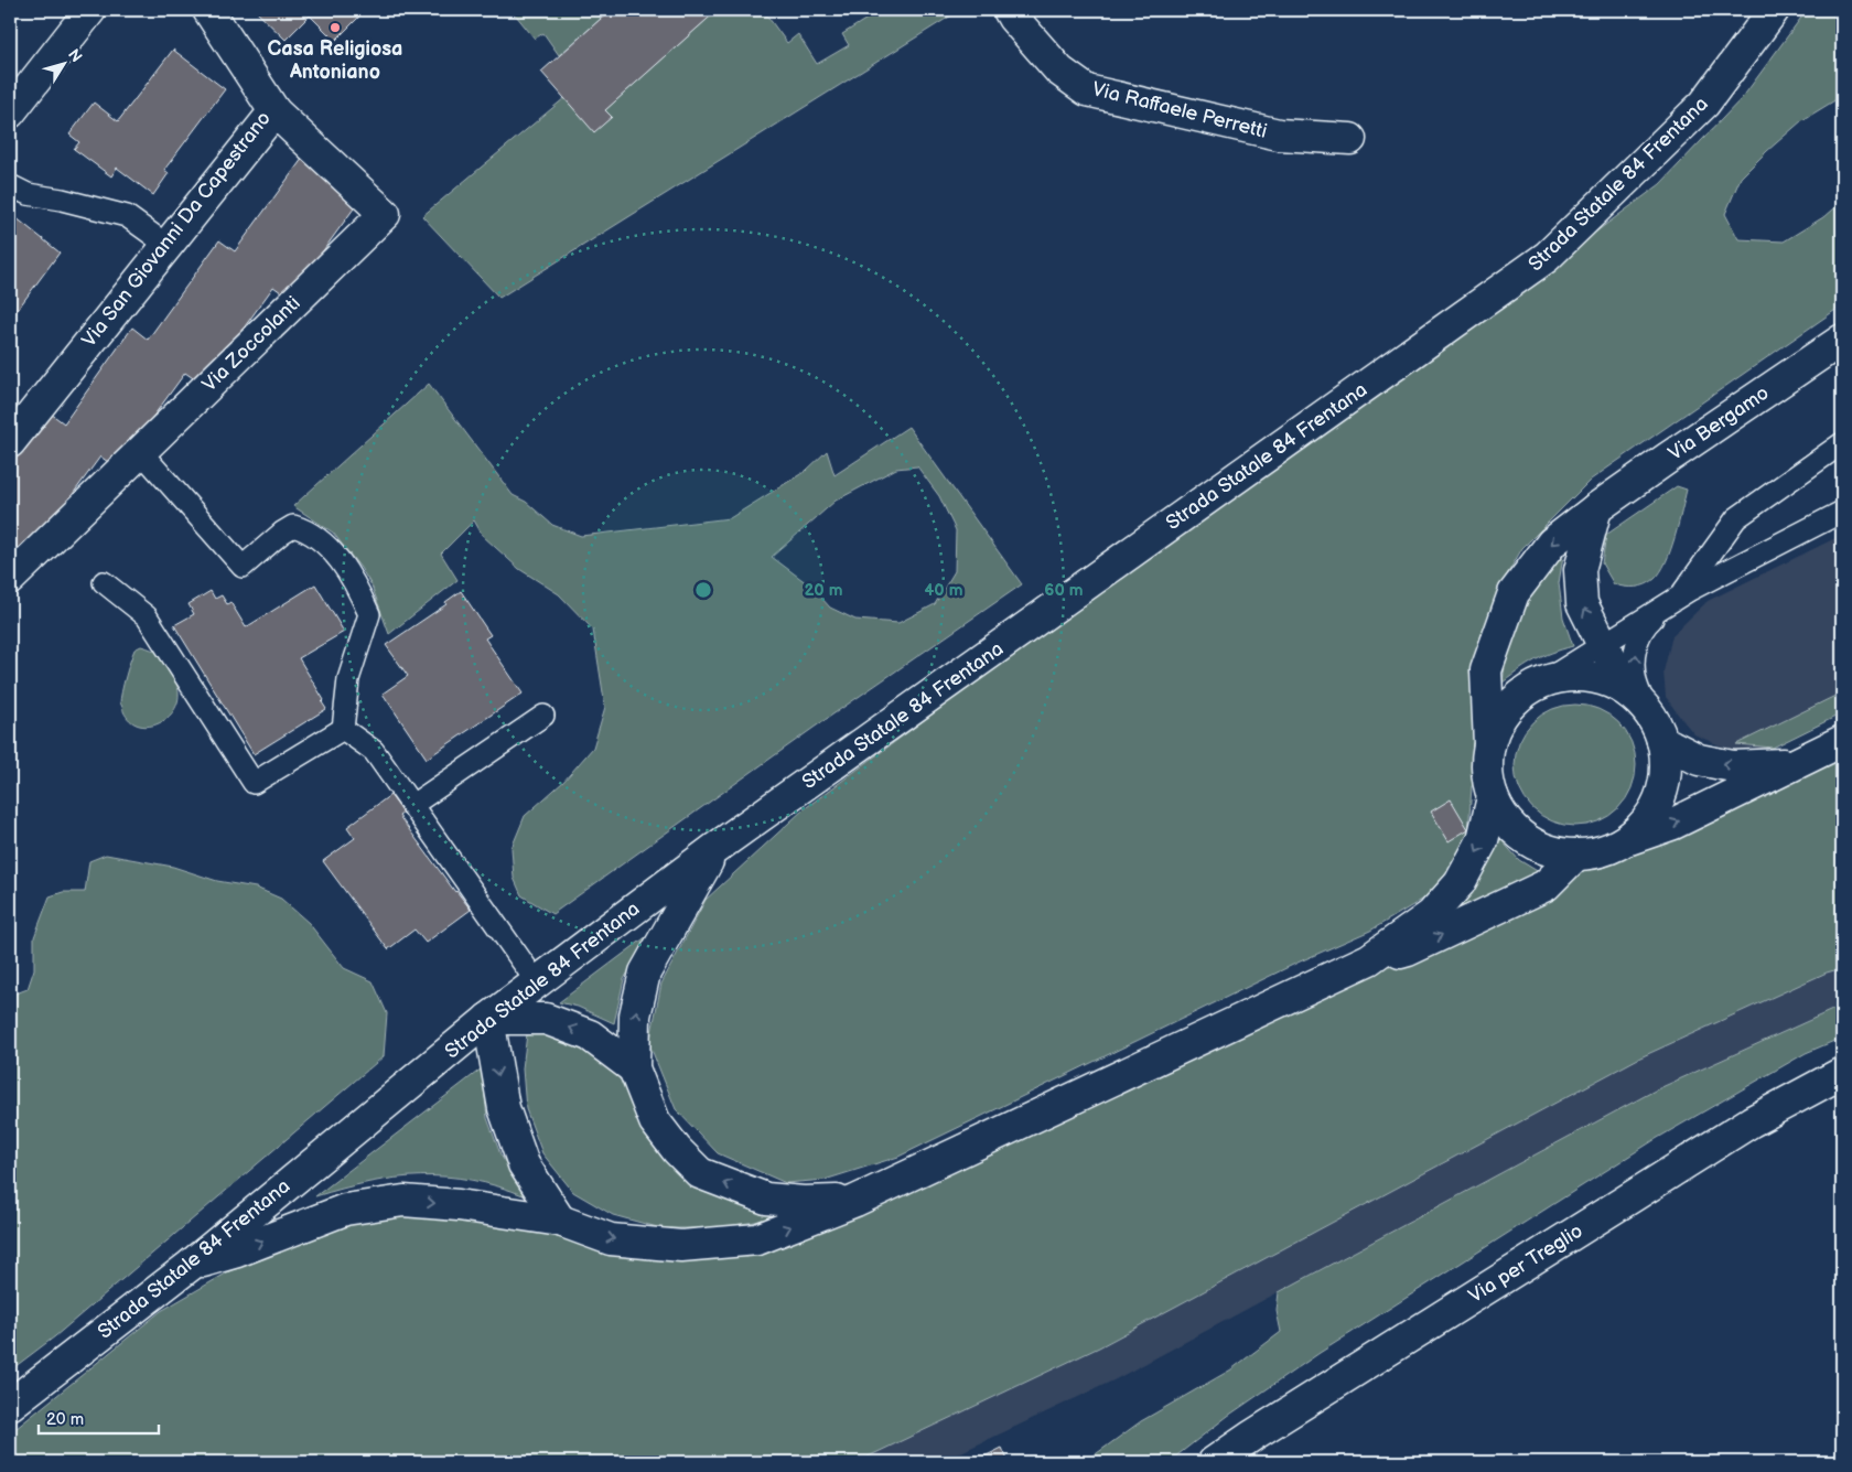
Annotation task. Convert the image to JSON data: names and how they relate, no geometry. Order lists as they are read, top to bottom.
{
  "streets": {
    "main road": [
      "Via Raffaele Perretti",
      "Strada Statale 84 Frentana",
      "Via San Giovanni Da Capestrano",
      "Via Zoccolanti",
      "Via Bergamo",
      "Via per Treglio"
    ]
  },
  "crossings": [
    ["Via San Giovanni Da Capestrano", "Via Zoccolanti"]
  ],
  "places": ["Casa Religiosa Antoniano"],
  "scale_bar": "20 m",
  "north": "top right",
  "rings": ["20 m", "40 m", "60 m"]
}
